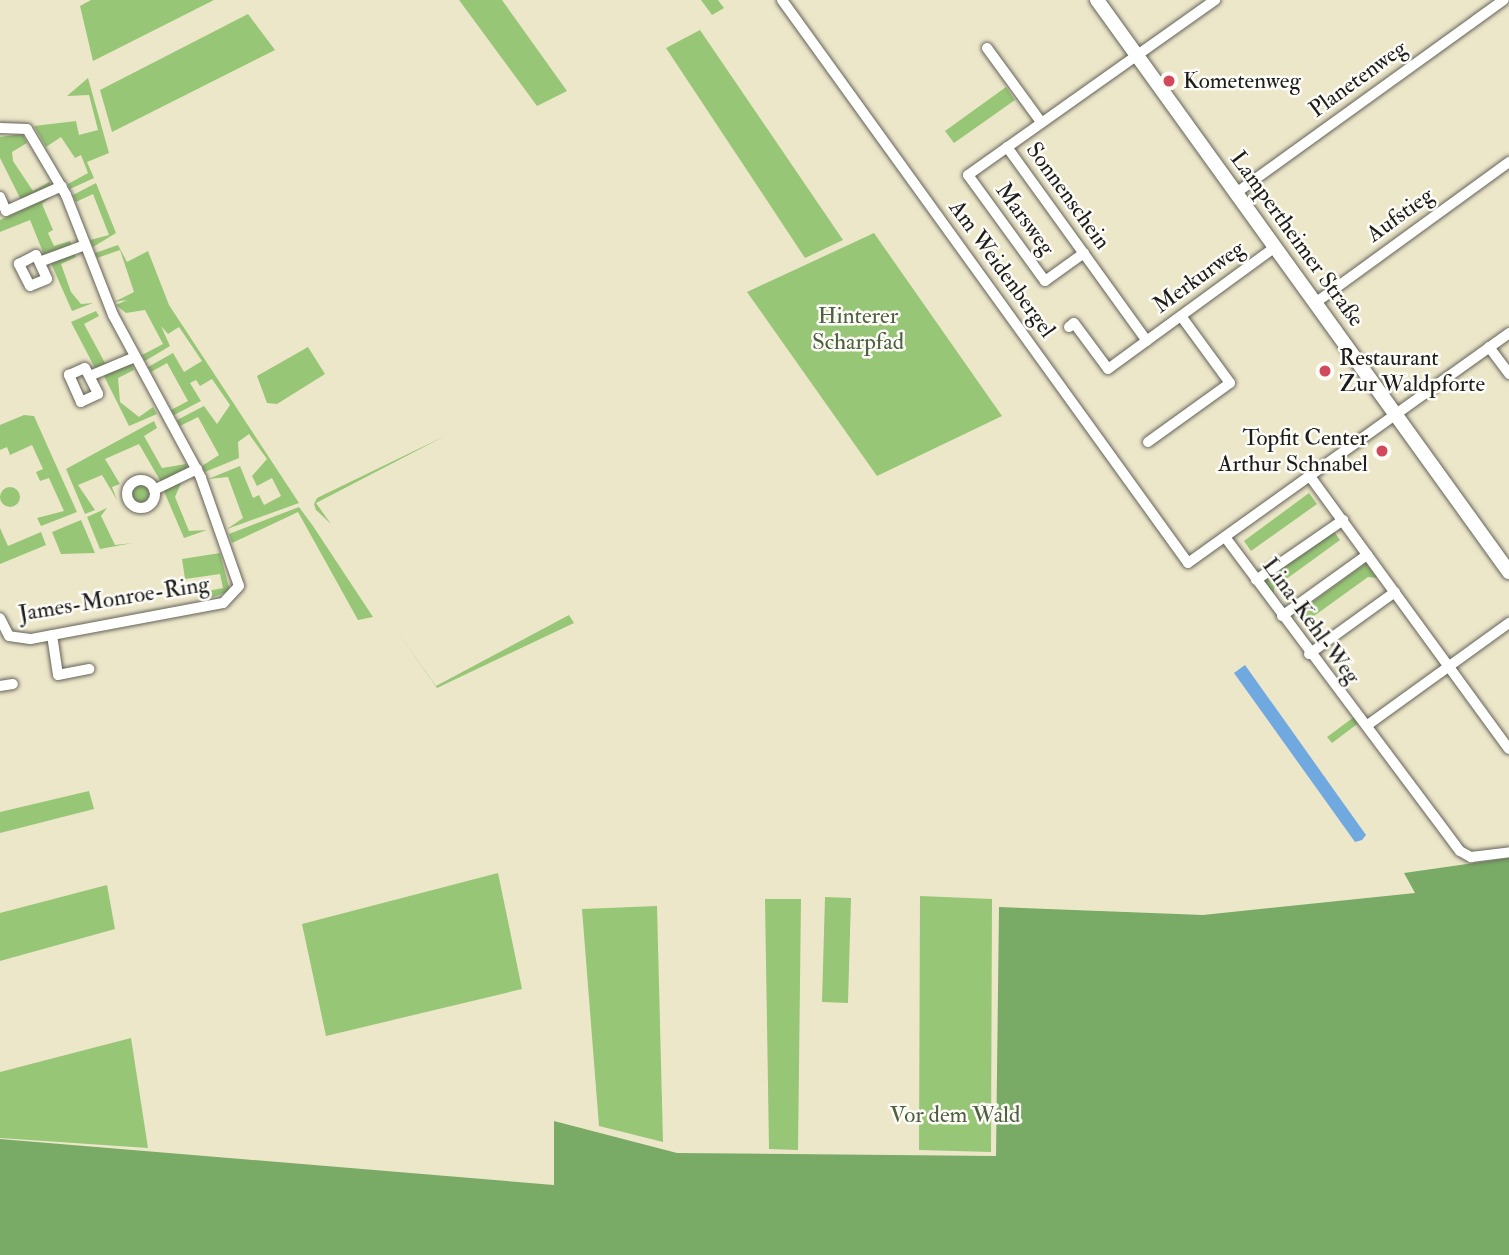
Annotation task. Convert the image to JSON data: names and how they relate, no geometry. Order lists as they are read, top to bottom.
{
  "streets": {
    "street": [
      "Planetenweg",
      "Sonnenschein",
      "Aufstieg",
      "Marsweg",
      "Lampertheimer Straße",
      "Am Weidenbergel",
      "Merkurweg",
      "James-Monroe-Ring",
      "Lina-Kehl-Weg"
    ]
  },
  "crossings": [
    ["Planetenweg", "Lampertheimer Straße"],
    ["Sonnenschein", "Marsweg"],
    ["Sonnenschein", "Lampertheimer Straße"],
    ["Sonnenschein", "Merkurweg"],
    ["Aufstieg", "Lampertheimer Straße"],
    ["Lampertheimer Straße", "Merkurweg"],
    ["Am Weidenbergel", "Lina-Kehl-Weg"]
  ],
  "parks": ["Hinterer Scharpfad", "Vor dem Wald"],
  "places": ["Kometenweg", "Restaurant Zur Waldpforte", "Topfit Center Arthur Schnabel"]
}
